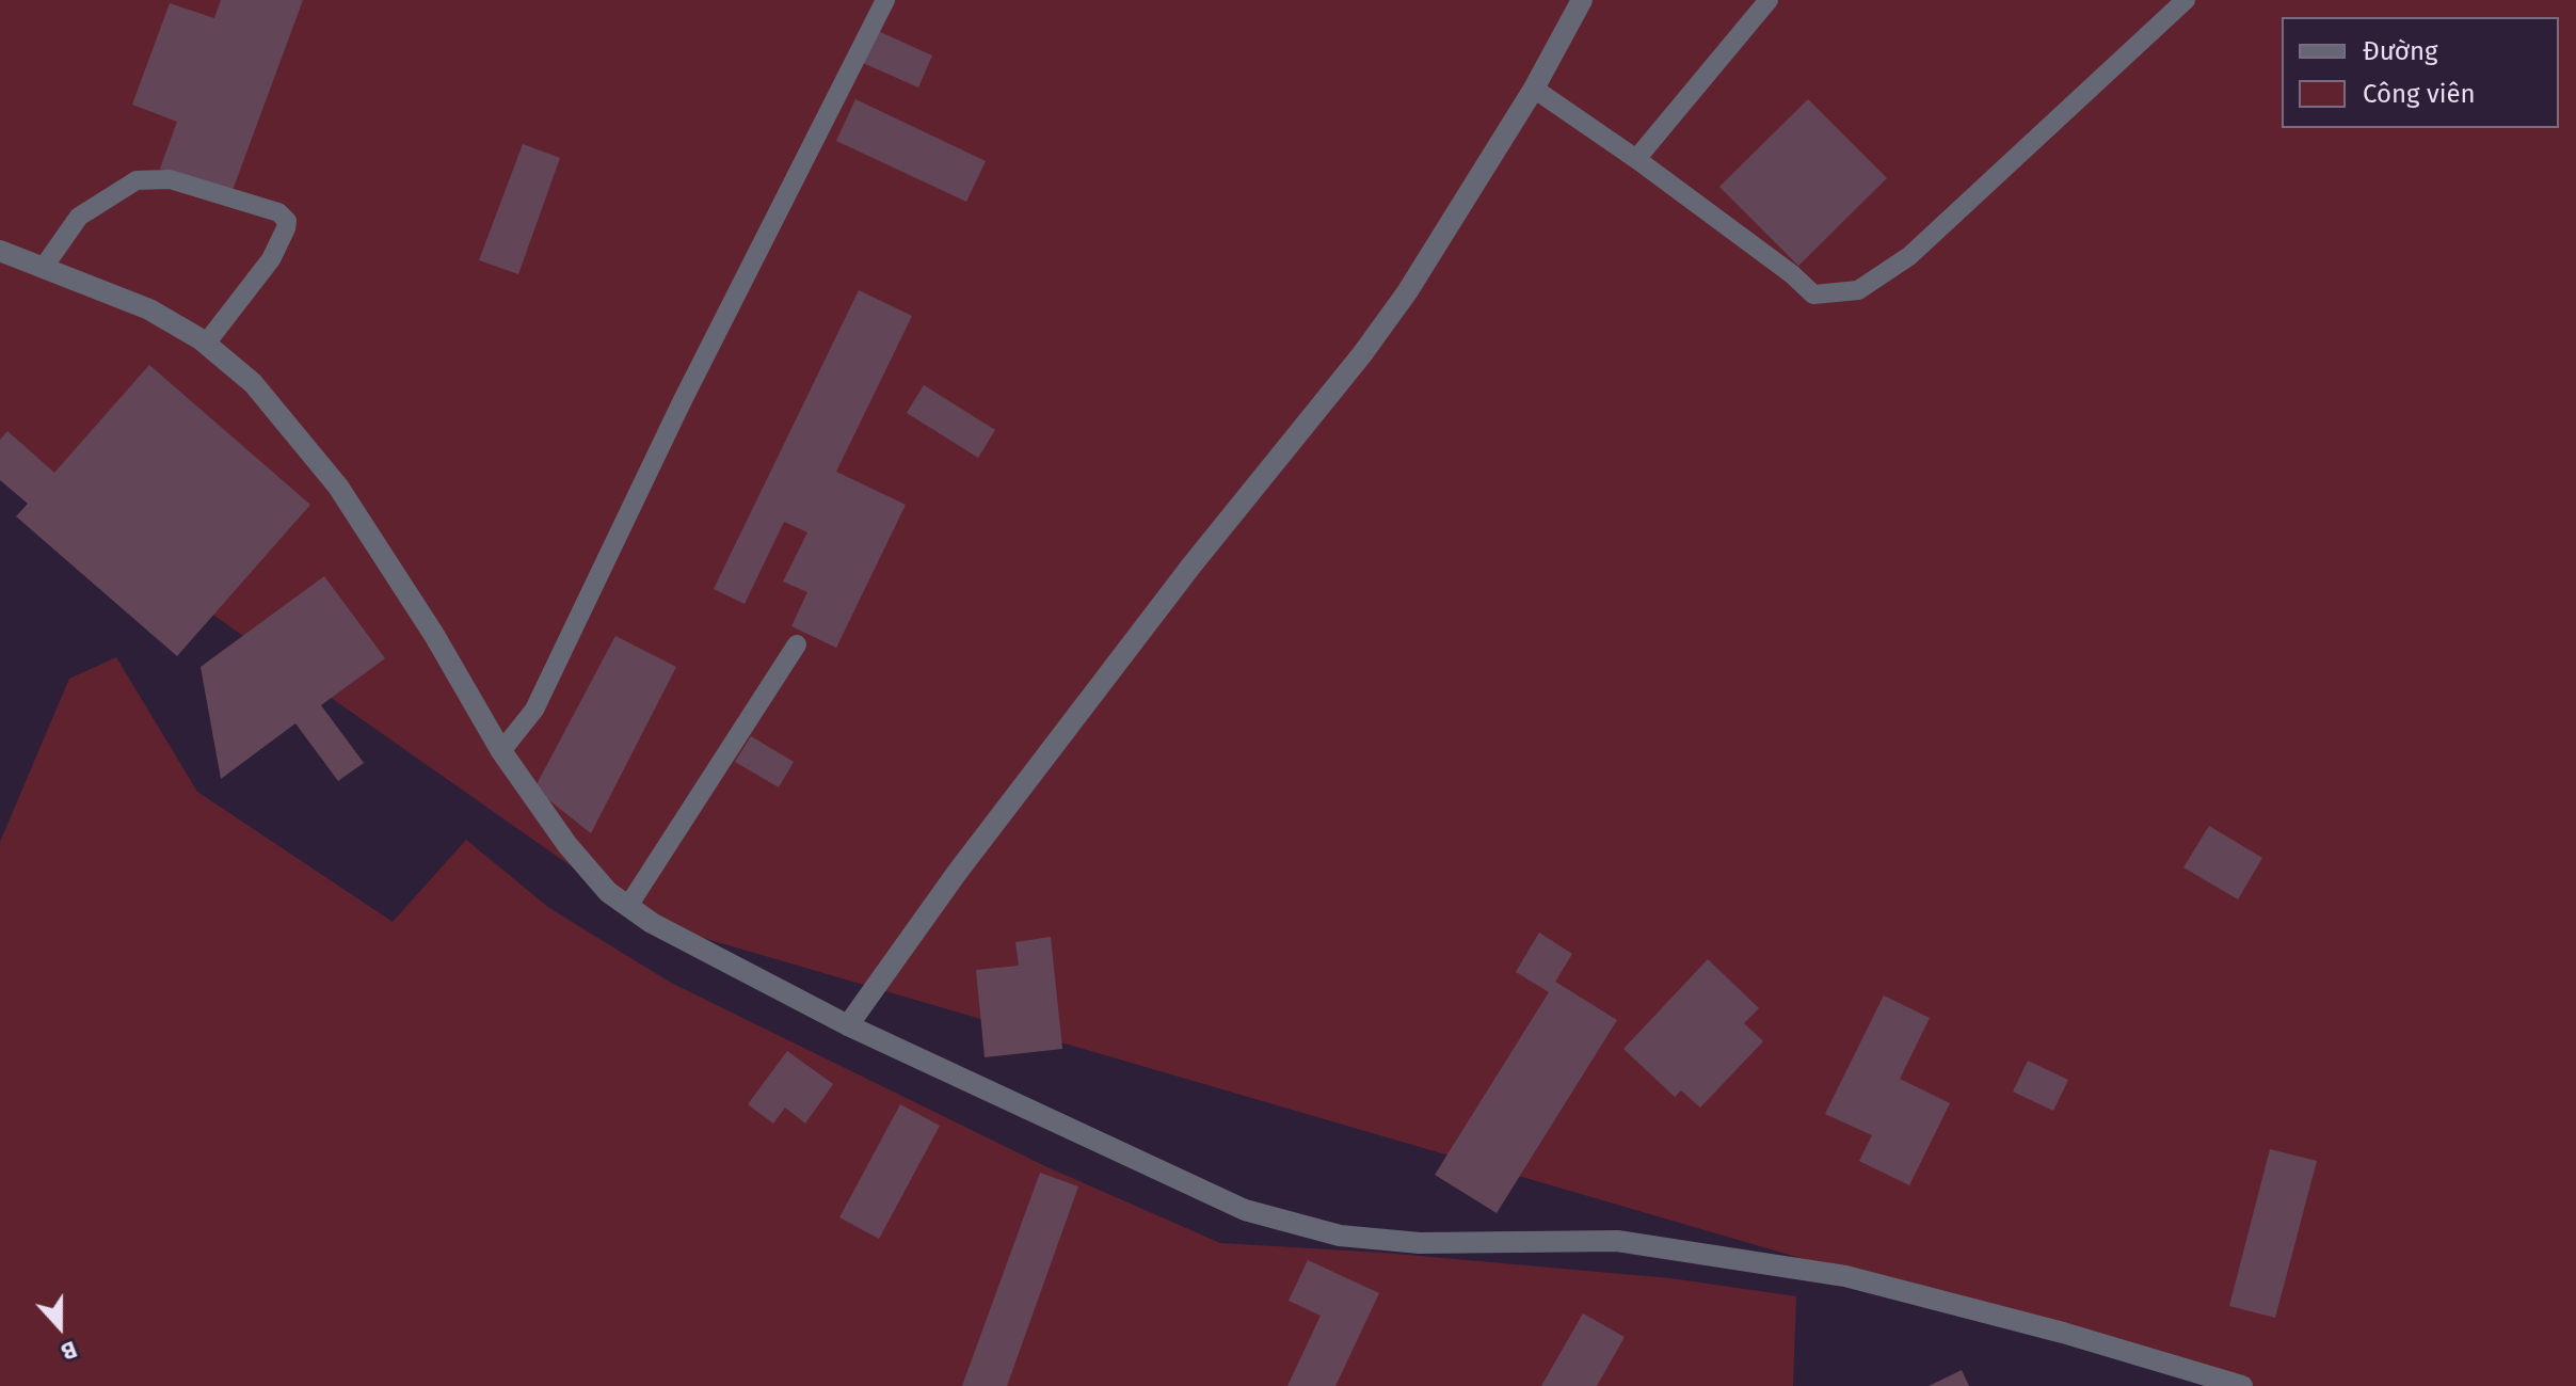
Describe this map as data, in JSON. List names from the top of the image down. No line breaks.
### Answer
{"legend":["Đường","Công viên"],"north":"bottom"}
